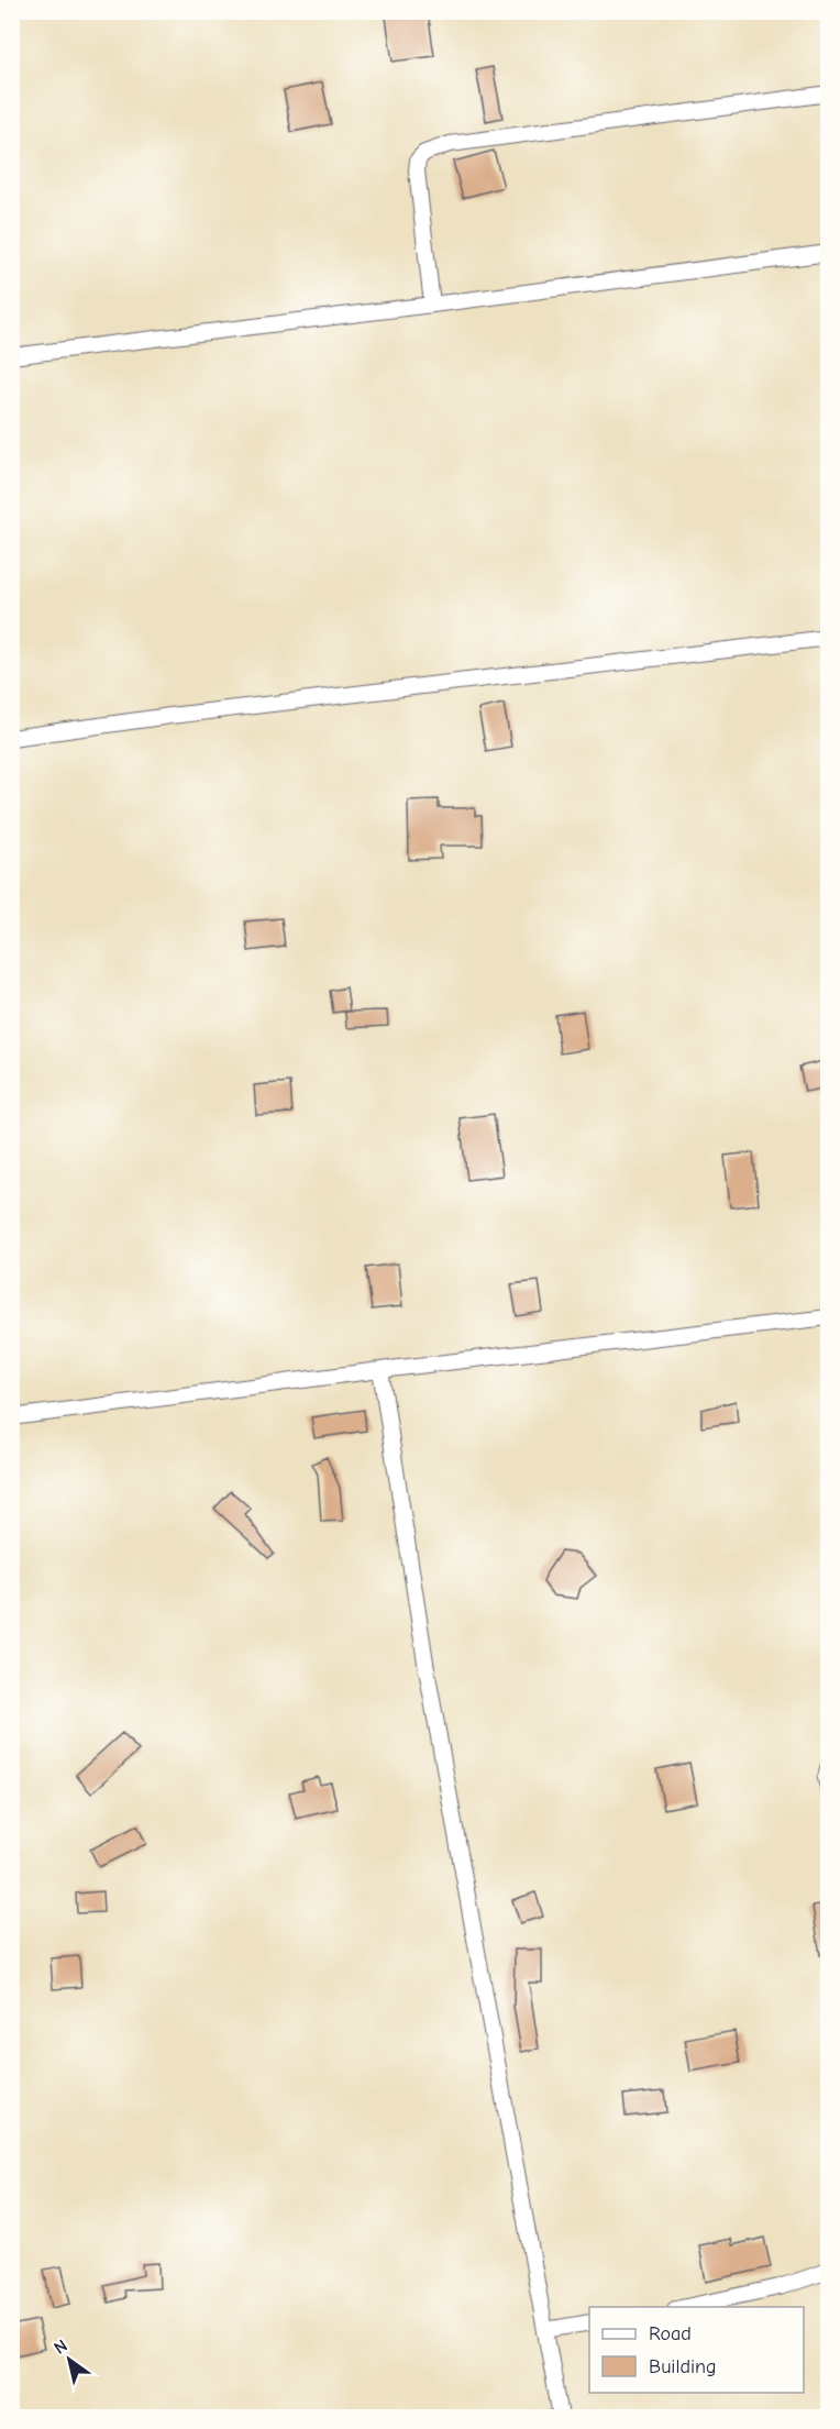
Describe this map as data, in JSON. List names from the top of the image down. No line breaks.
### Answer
{"legend":["Road","Building"],"north":"top left"}
